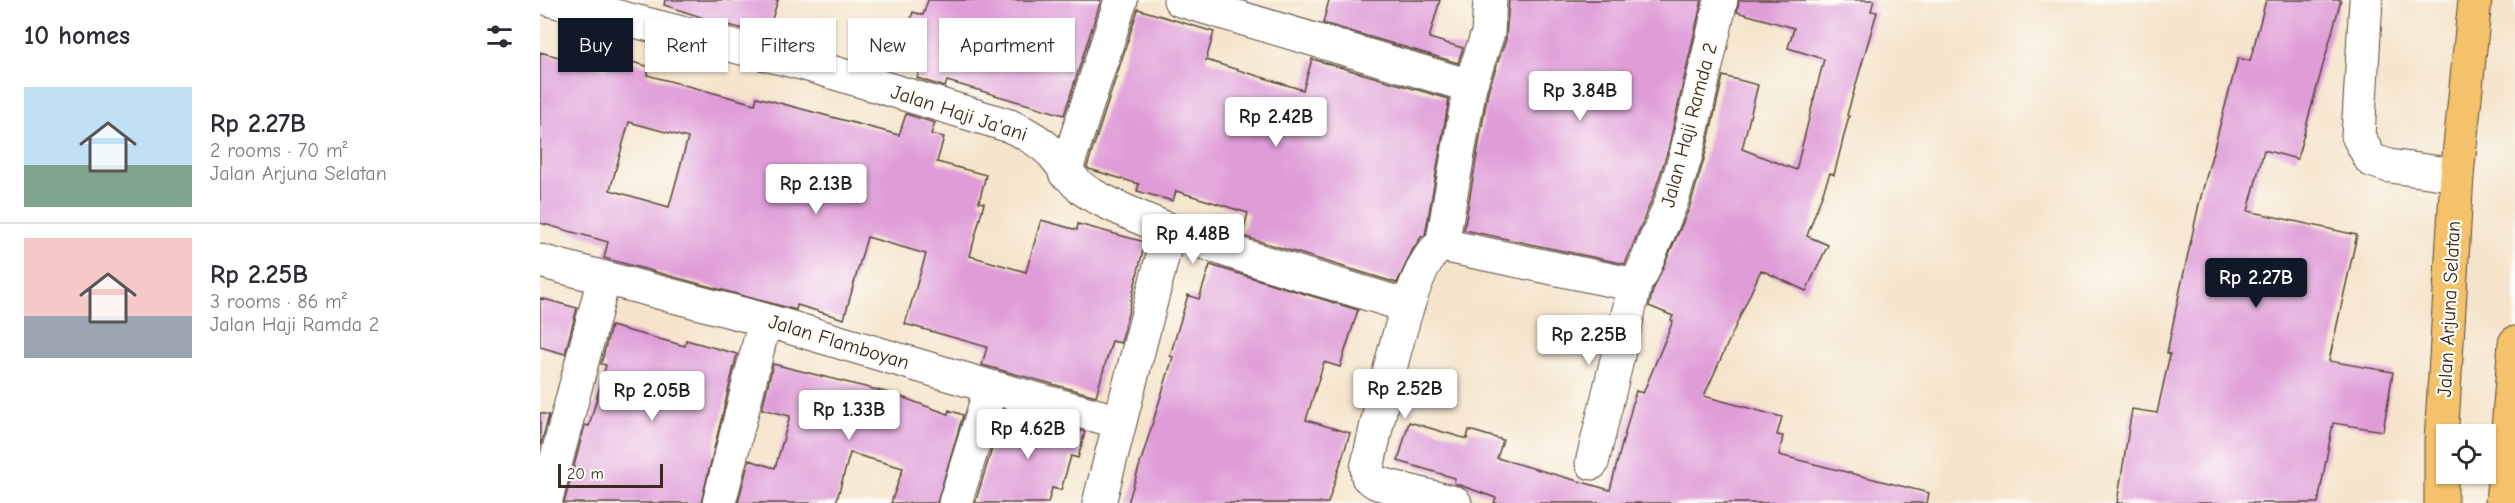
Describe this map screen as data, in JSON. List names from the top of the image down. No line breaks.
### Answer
{"streets":{"main road":["Jalan Arjuna Selatan"],"street":["Jalan Haji Ja'ani","Jalan Haji Ramda 2","Jalan Flamboyan"]},"scale_bar":"20 m","page":{"heading":"10 homes","chip":["Buy","Rent","Filters","New","Apartment"],"price":["Rp 3.84B","Rp 2.42B","Rp 2.13B","Rp 4.48B","Rp 2.27B","Rp 2.25B","Rp 2.52B","Rp 2.05B","Rp 1.33B","Rp 4.62B"],"list":[{"name":"Rp 2.27B","note":"2 rooms · 70 m² · Jalan Arjuna Selatan"},{"name":"Rp 2.25B","note":"3 rooms · 86 m² · Jalan Haji Ramda 2"}],"scale":"20 m"}}
